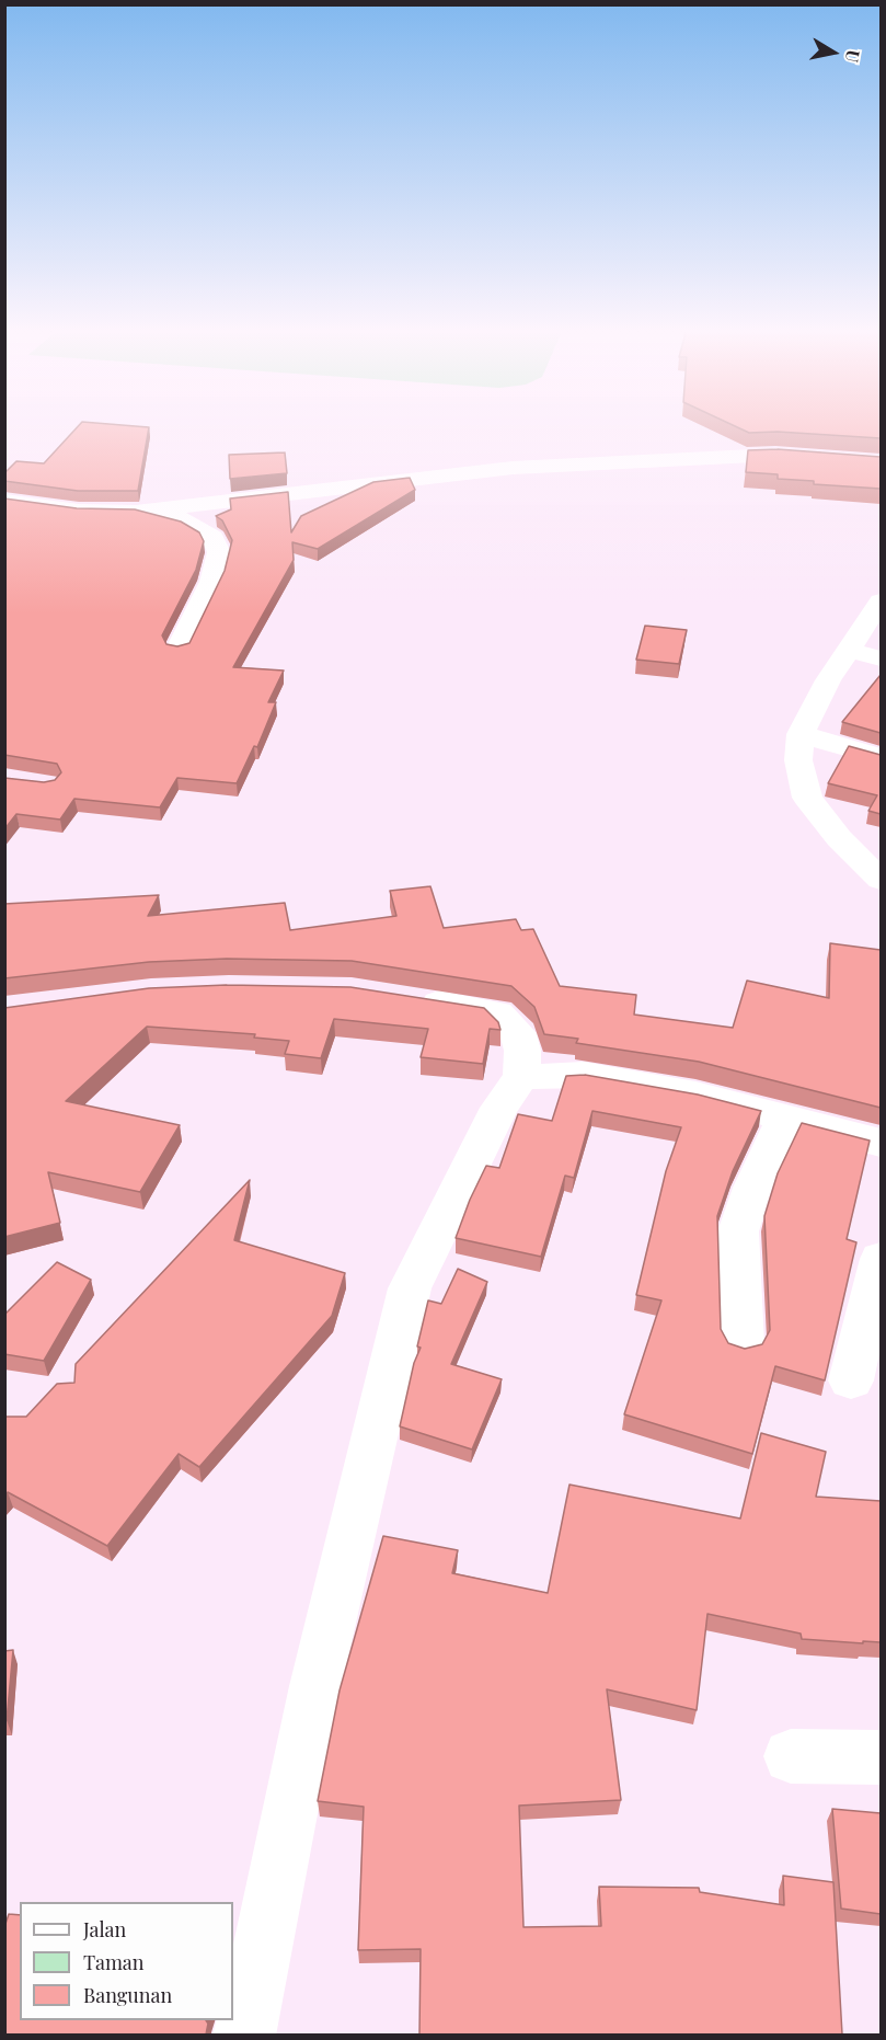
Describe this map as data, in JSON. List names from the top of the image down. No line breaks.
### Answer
{"legend":["Jalan","Taman","Bangunan"],"north":"right"}
